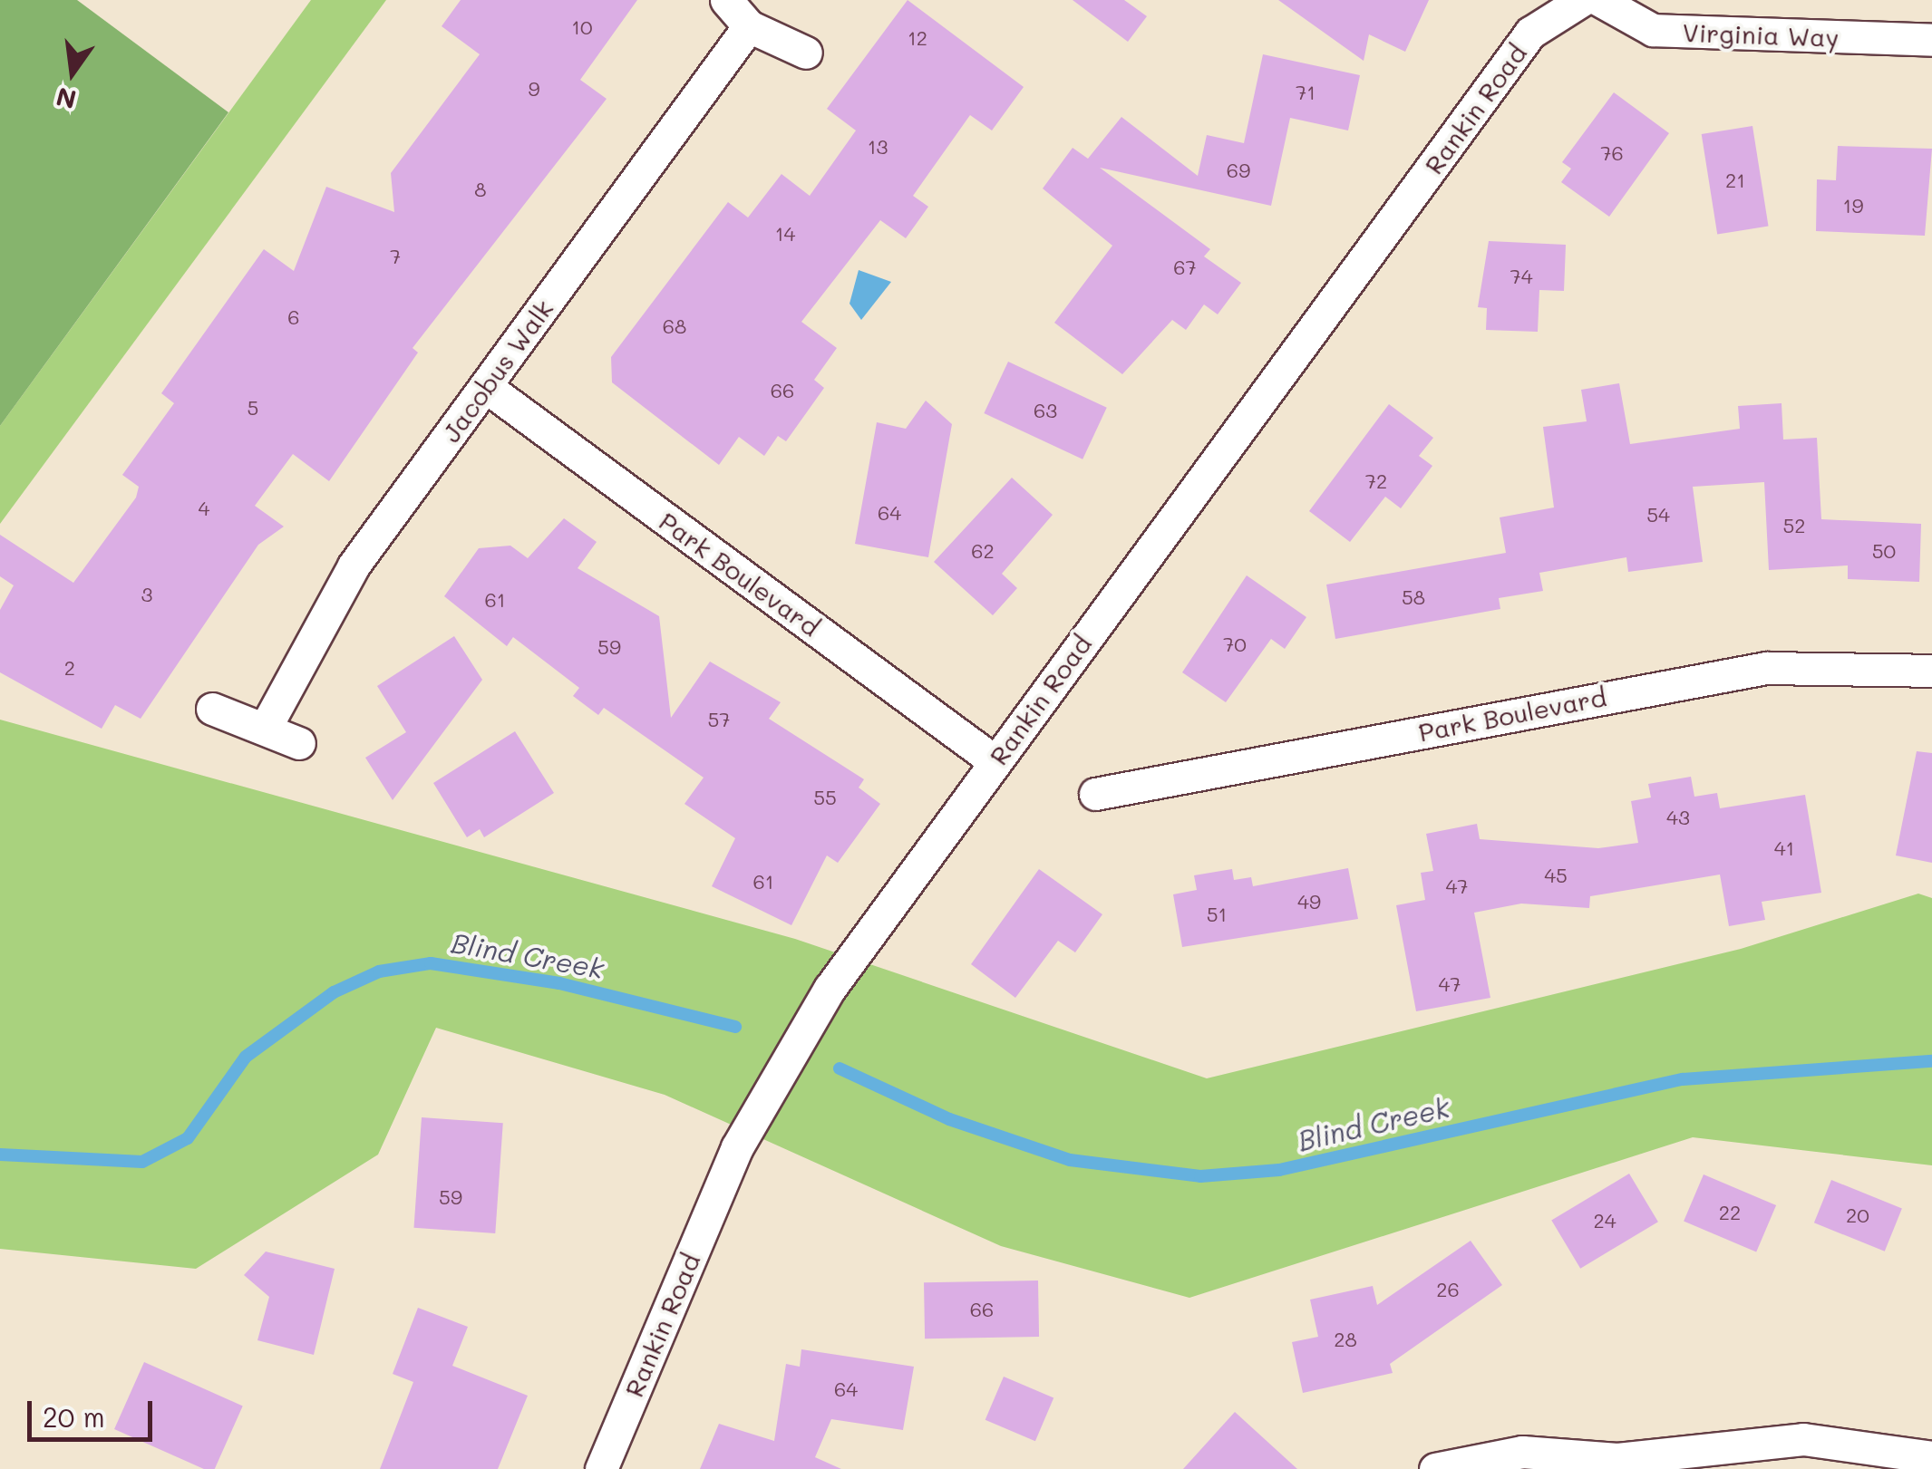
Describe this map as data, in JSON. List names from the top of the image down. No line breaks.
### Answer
{"streets":{"street":["Virginia Way","Rankin Road","Jacobus Walk","Park Boulevard"]},"crossings":[["Rankin Road","Park Boulevard"],["Jacobus Walk","Park Boulevard"]],"water":["Blind Creek"],"house_numbers":["10","12","9","71","13","76","69","21","8","19","14","7","67","74","6","68","66","5","63","72","4","64","54","52","62","50","3","58","61","70","59","2","57","55","43","41","45","61","47","49","51","47","59","22","20","24","26","66","28","64"],"scale_bar":"20 m","north":"bottom"}
